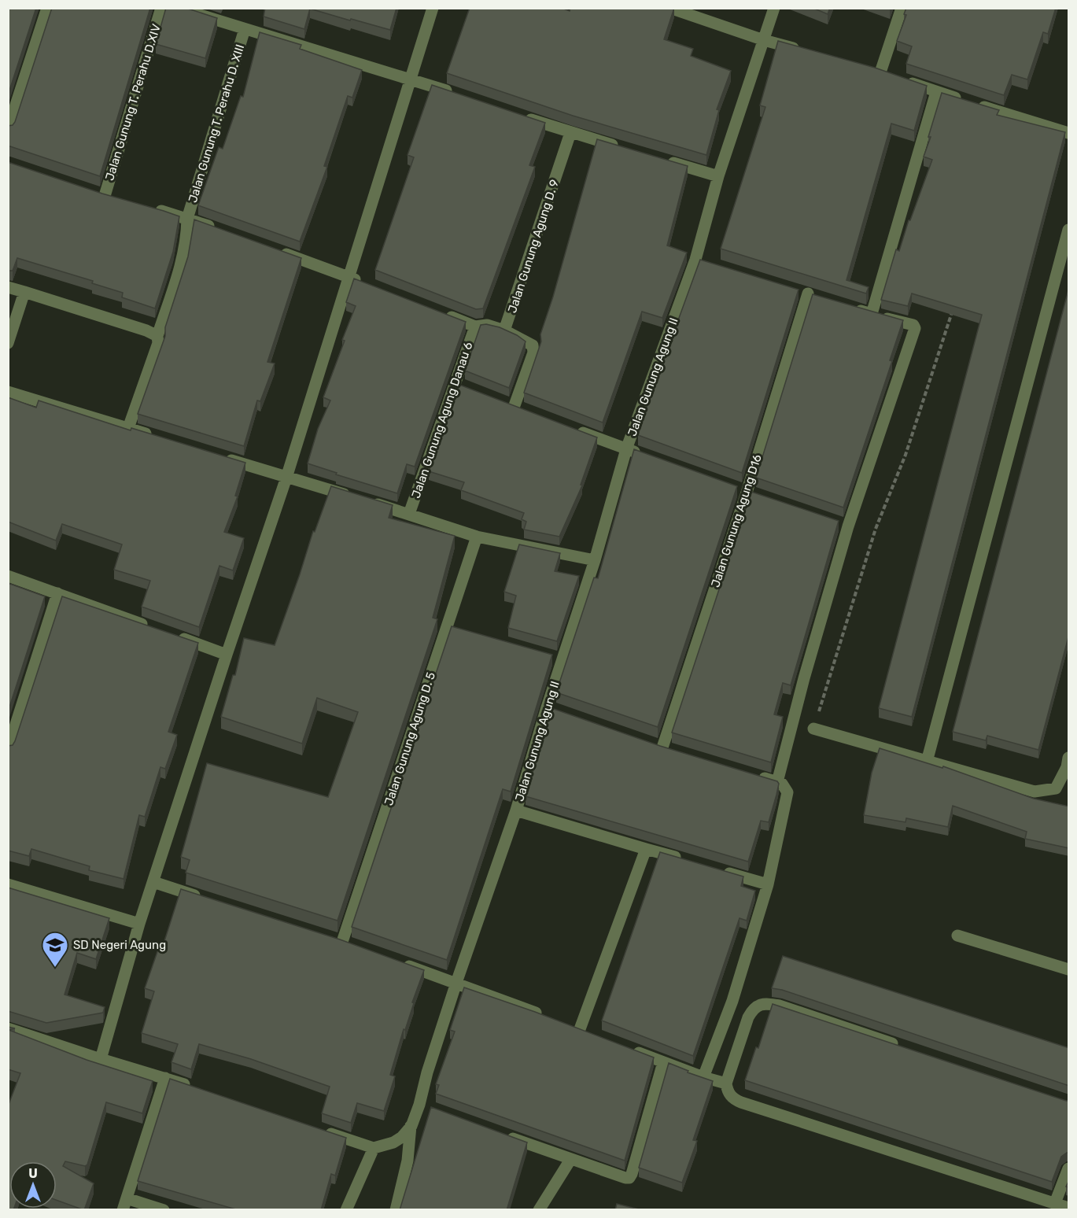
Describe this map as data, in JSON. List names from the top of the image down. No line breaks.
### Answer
{"streets":{"street":["Jalan Gunung T. Perahu D.XIV","Jalan Gunung T. Perahu D. XIII","Jalan Gunung Agung D. 9","Jalan Gunung Agung II","Jalan Gunung Agung Danau 6","Jalan Gunung Agung D16","Jalan Gunung Agung D. 5"]},"places":{"school or university":["SD Negeri Agung"]},"north":"top"}
